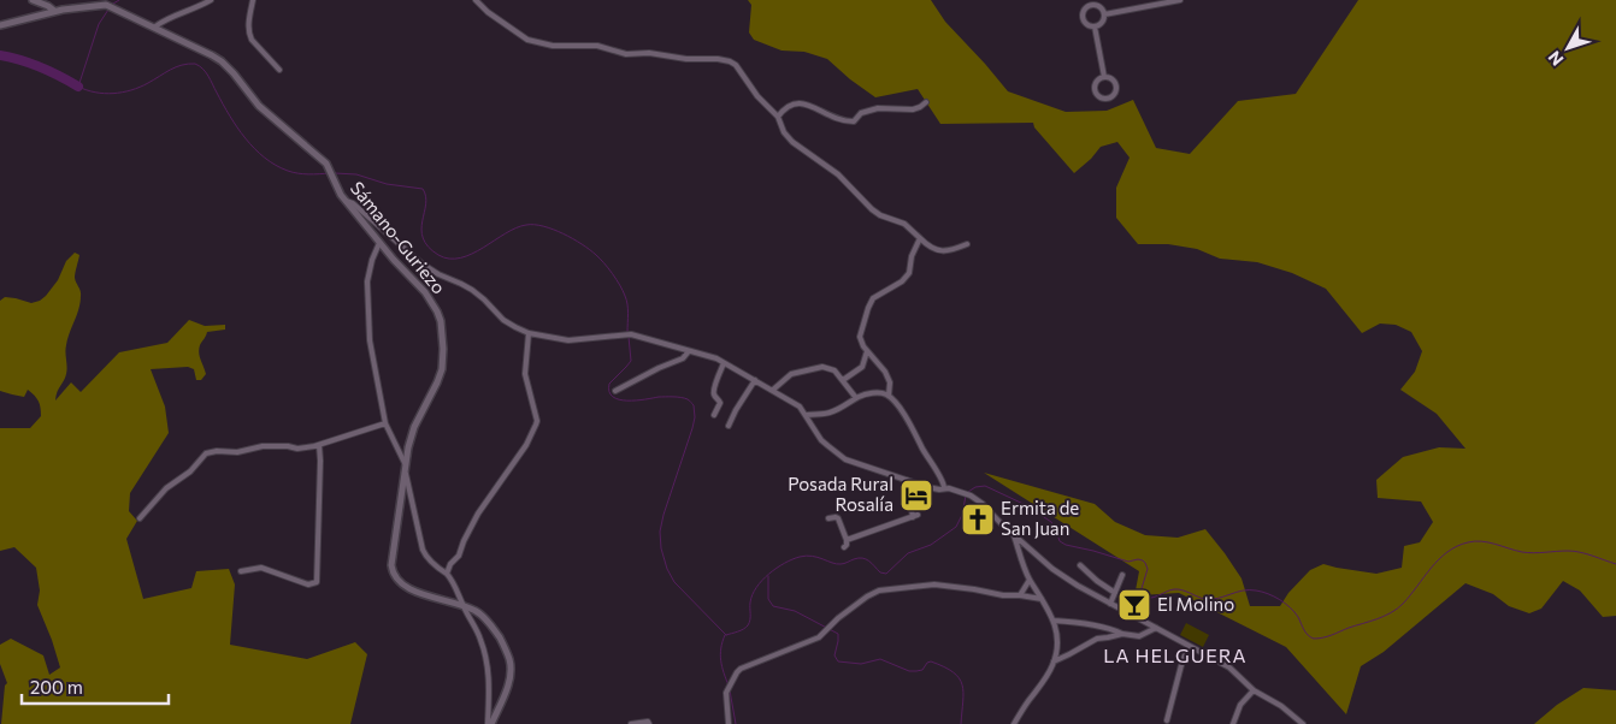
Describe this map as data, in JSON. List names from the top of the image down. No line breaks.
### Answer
{"streets":{"street":["Sámano-Guriezo"]},"districts":["LA HELGUERA"],"places":{"hotel":["Posada Rural Rosalía"],"church":["Ermita de San Juan"],"bar":["El Molino"]},"scale_bar":"200 m","north":"bottom left"}
